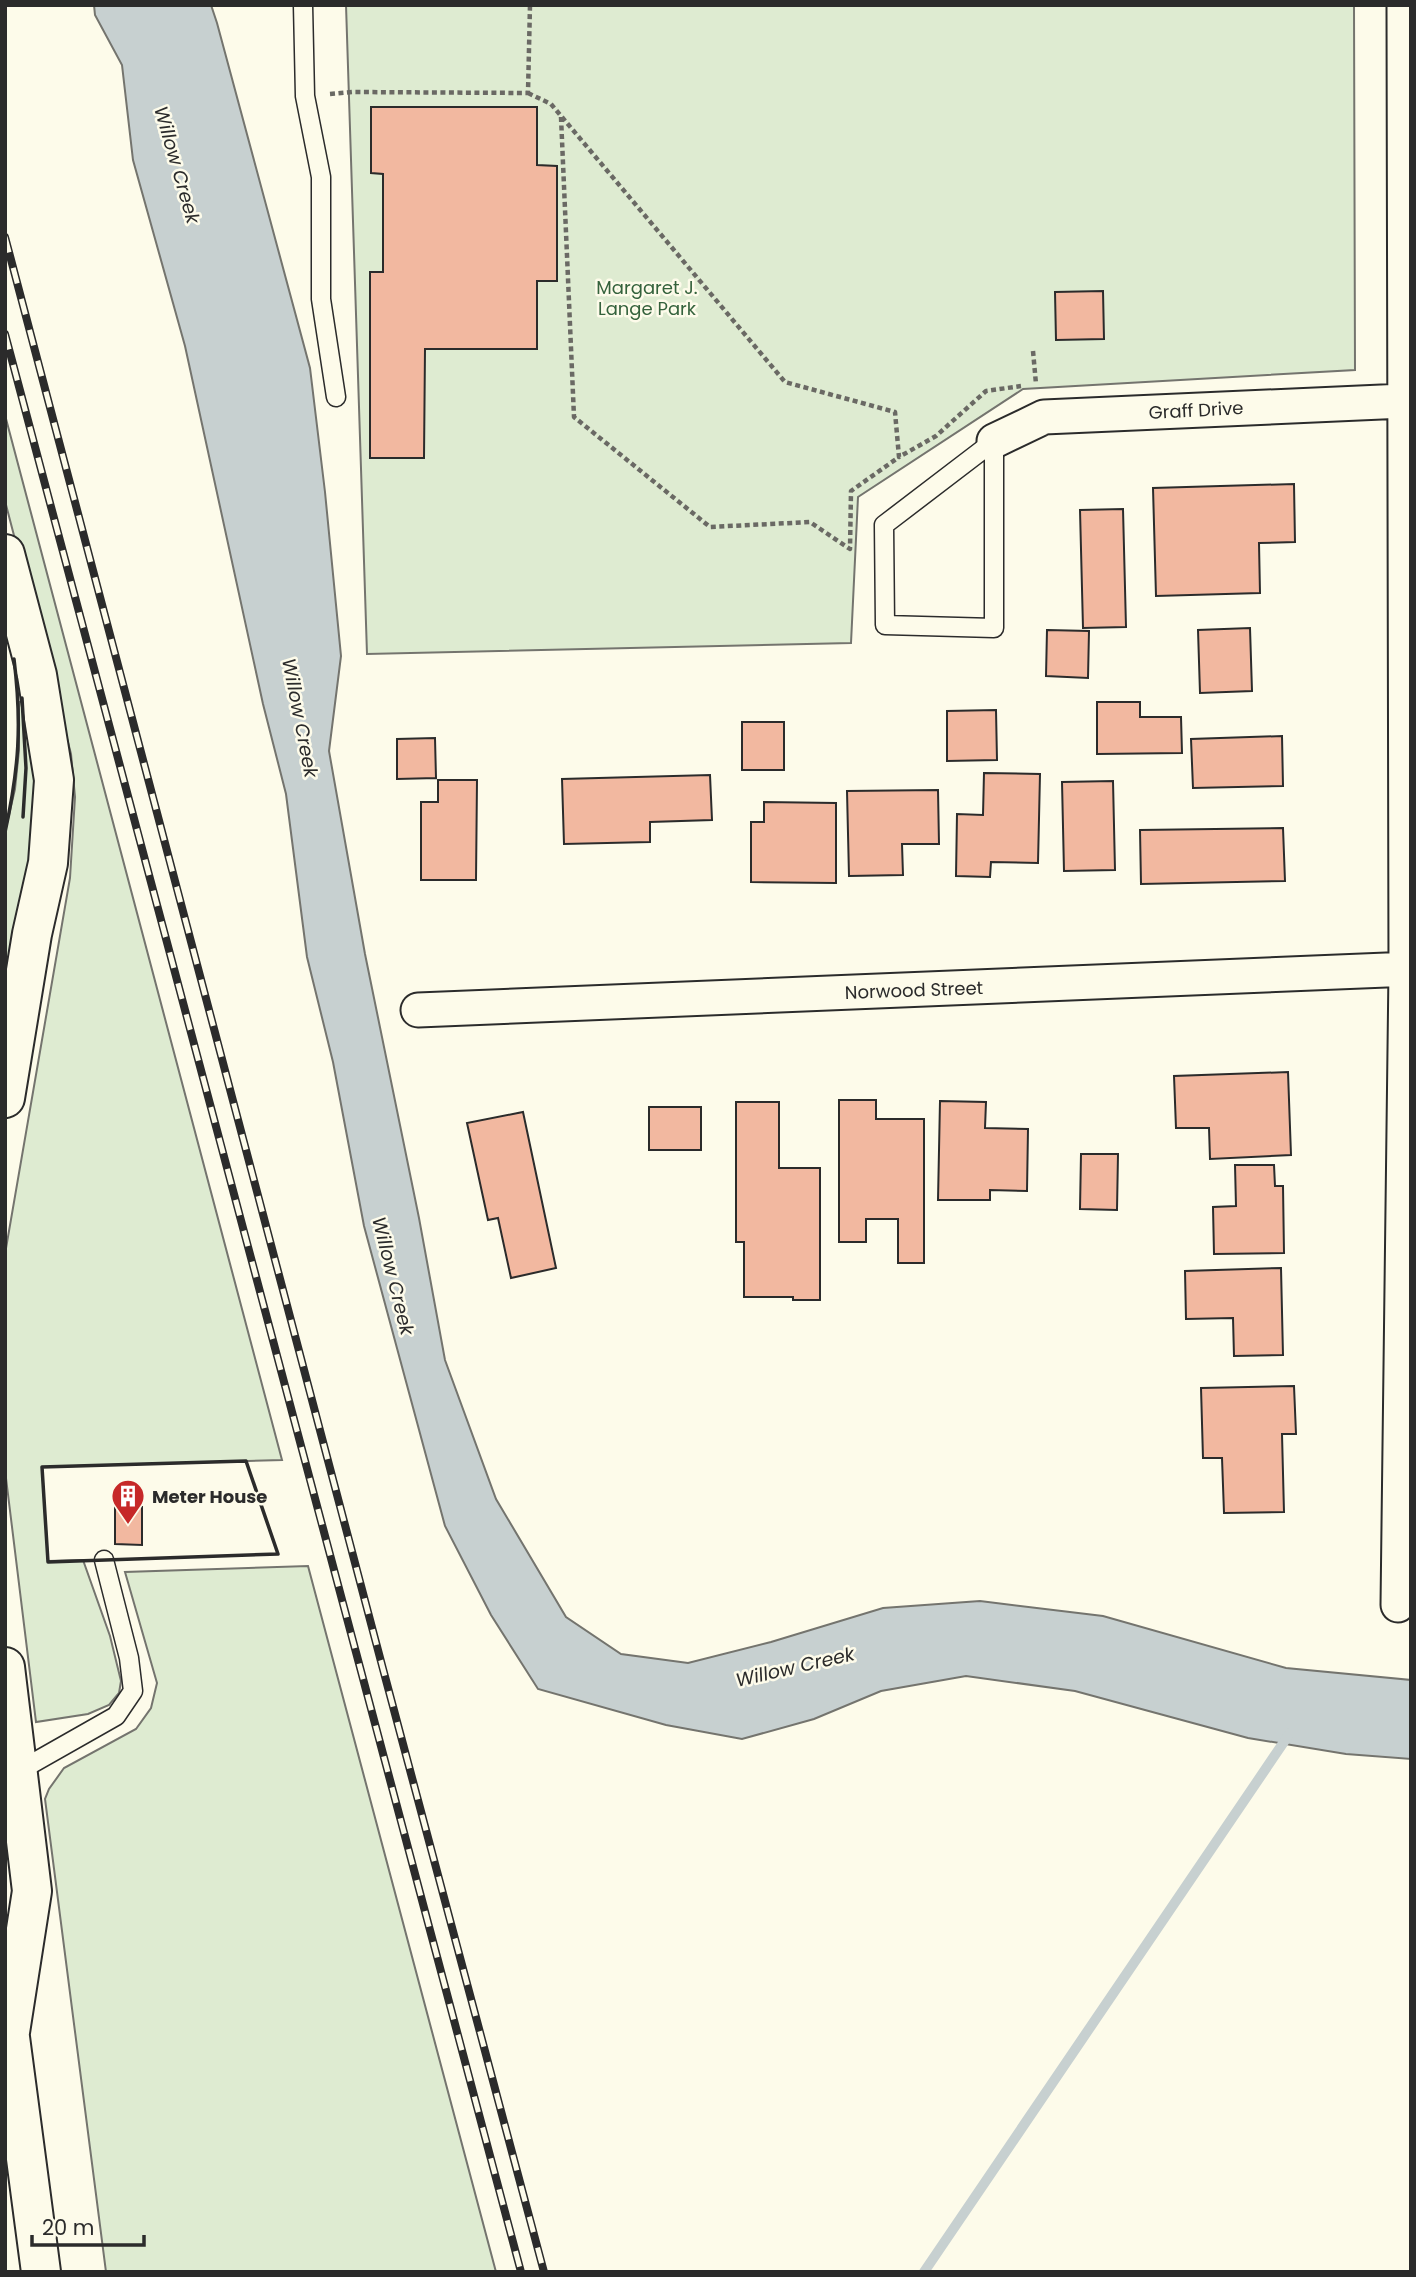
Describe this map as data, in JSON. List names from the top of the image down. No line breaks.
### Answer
{"streets":{"street":["Graff Drive","Norwood Street"]},"water":["Willow Creek"],"parks":["Margaret J. Lange Park"],"places":{"building":["Meter House"]},"scale_bar":"20 m"}
